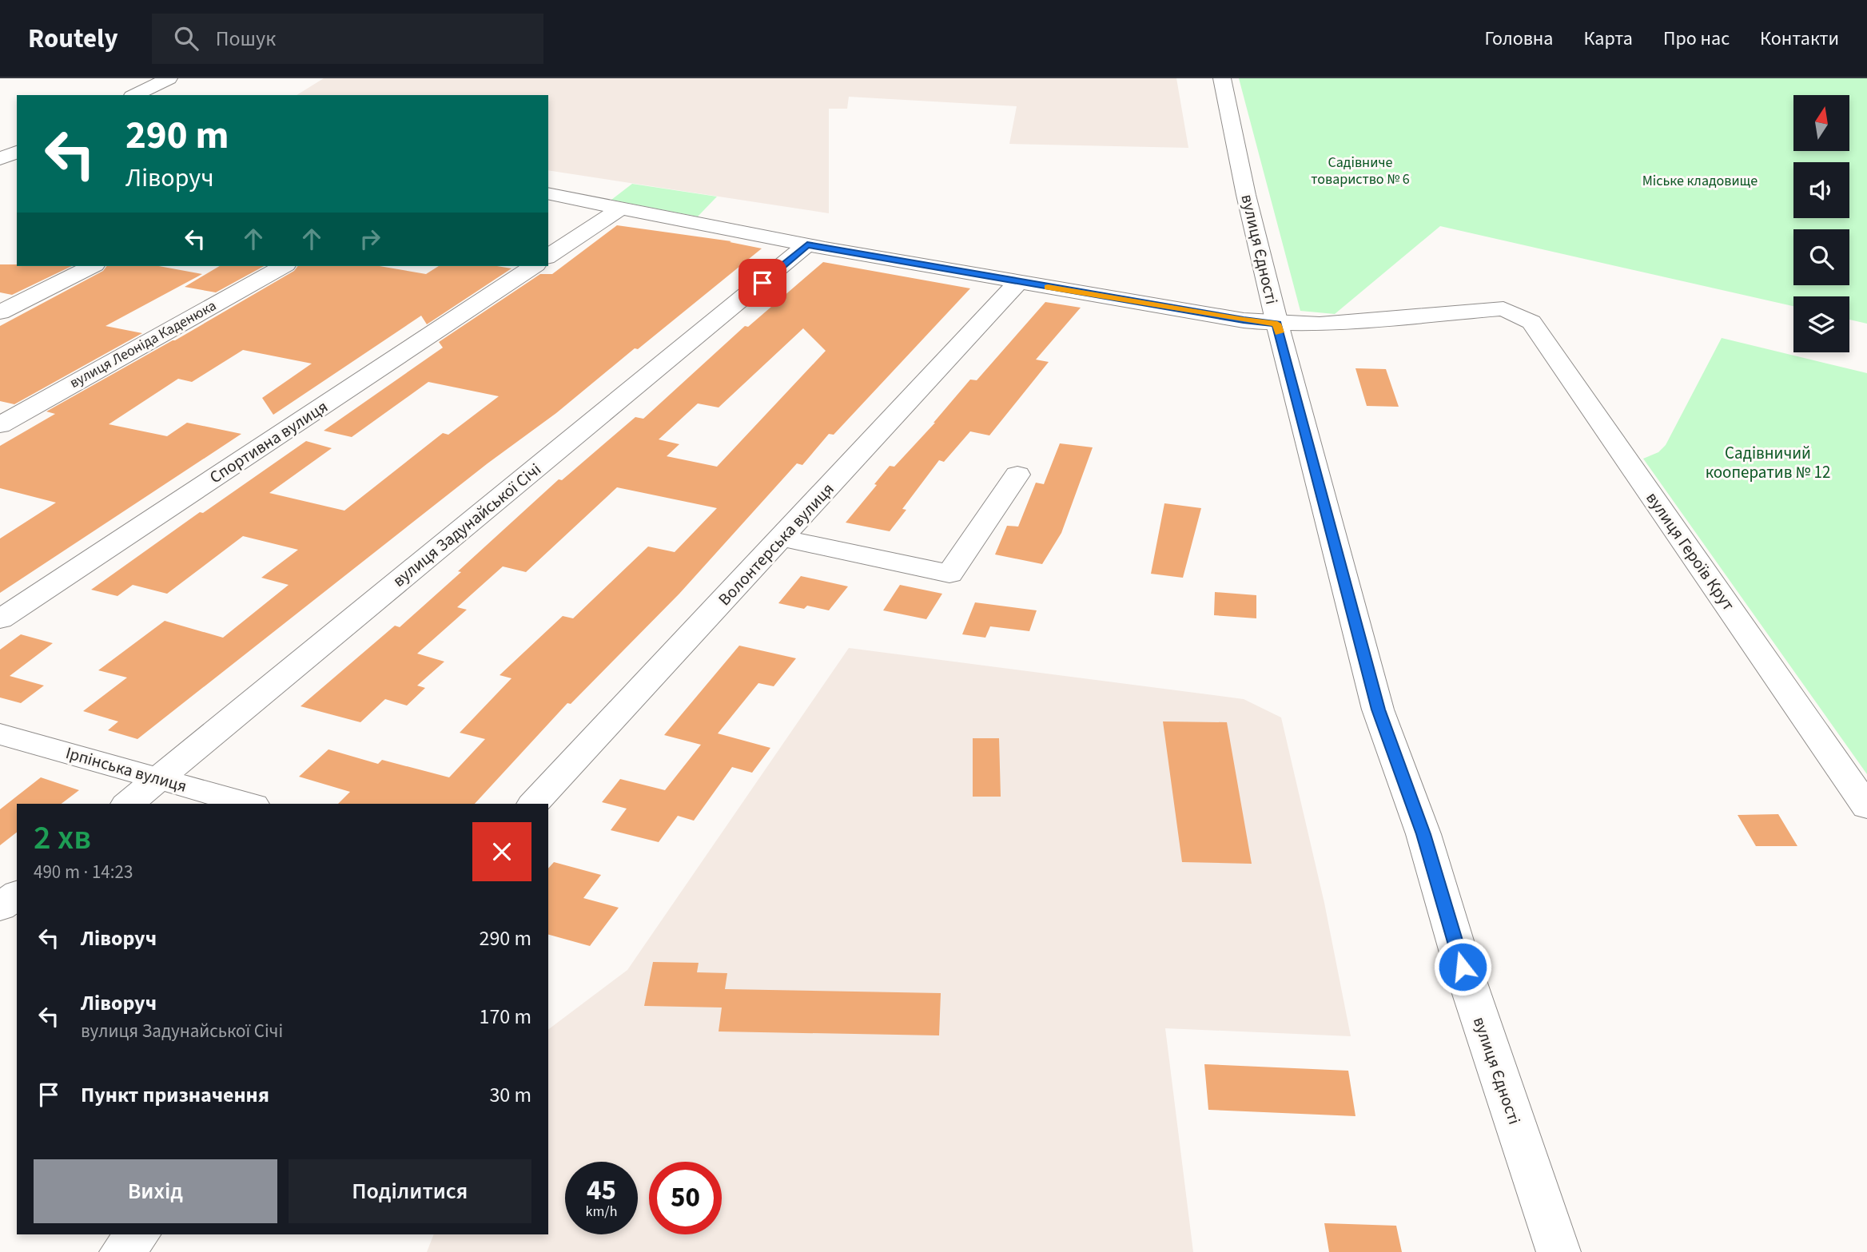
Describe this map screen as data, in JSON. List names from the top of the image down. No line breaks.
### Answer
{"streets":{"street":["вулиця Єдності","вулиця Леоніда Каденюка","Спортивна вулиця","вулиця Задунайської Січі","Волонтерська вулиця","вулиця Героїв Крут","Ірпінська вулиця"]},"crossings":[["вулиця Єдності","вулиця Героїв Крут"],["вулиця Задунайської Січі","Ірпінська вулиця"]],"parks":["Садівниче товариство № 6","Міське кладовище","Садівничий кооператив № 12"],"north":"top","page":{"header":"Routely","search":"Пошук","nav":["Головна","Карта","Про нас","Контакти"],"turn":["290 m","Ліворуч"],"heading":["2 хв","490 m · 14:23"],"list":[{"name":"Ліворуч","value":"290 m"},{"name":"Ліворуч","note":"вулиця Задунайської Січі","value":"170 m"},{"name":"Пункт призначення","value":"30 m"}],"buttons":["Вихід","Поділитися"],"speed":"45 km/h","limit":"50"}}
